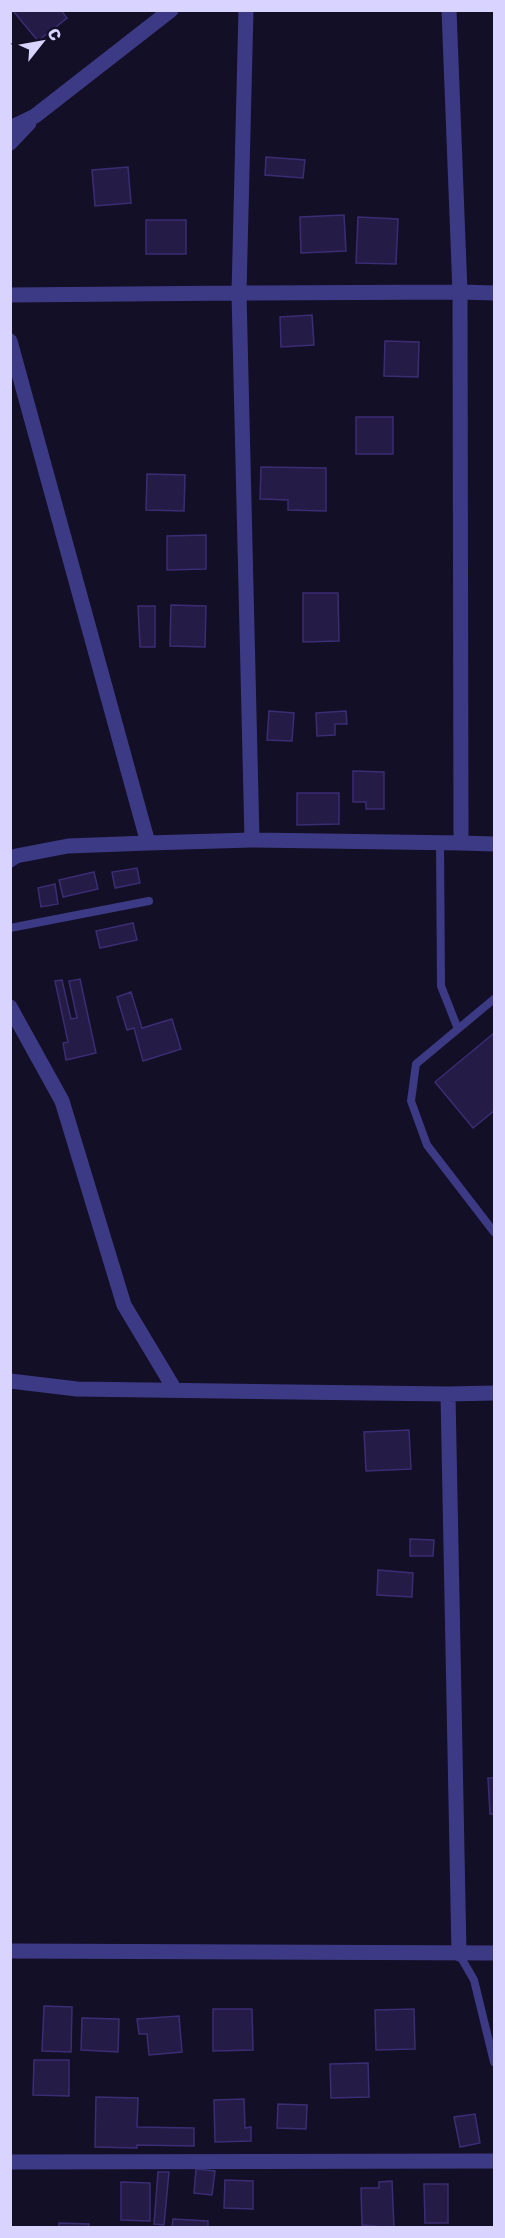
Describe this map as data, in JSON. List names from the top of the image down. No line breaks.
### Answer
{"north":"top right"}
